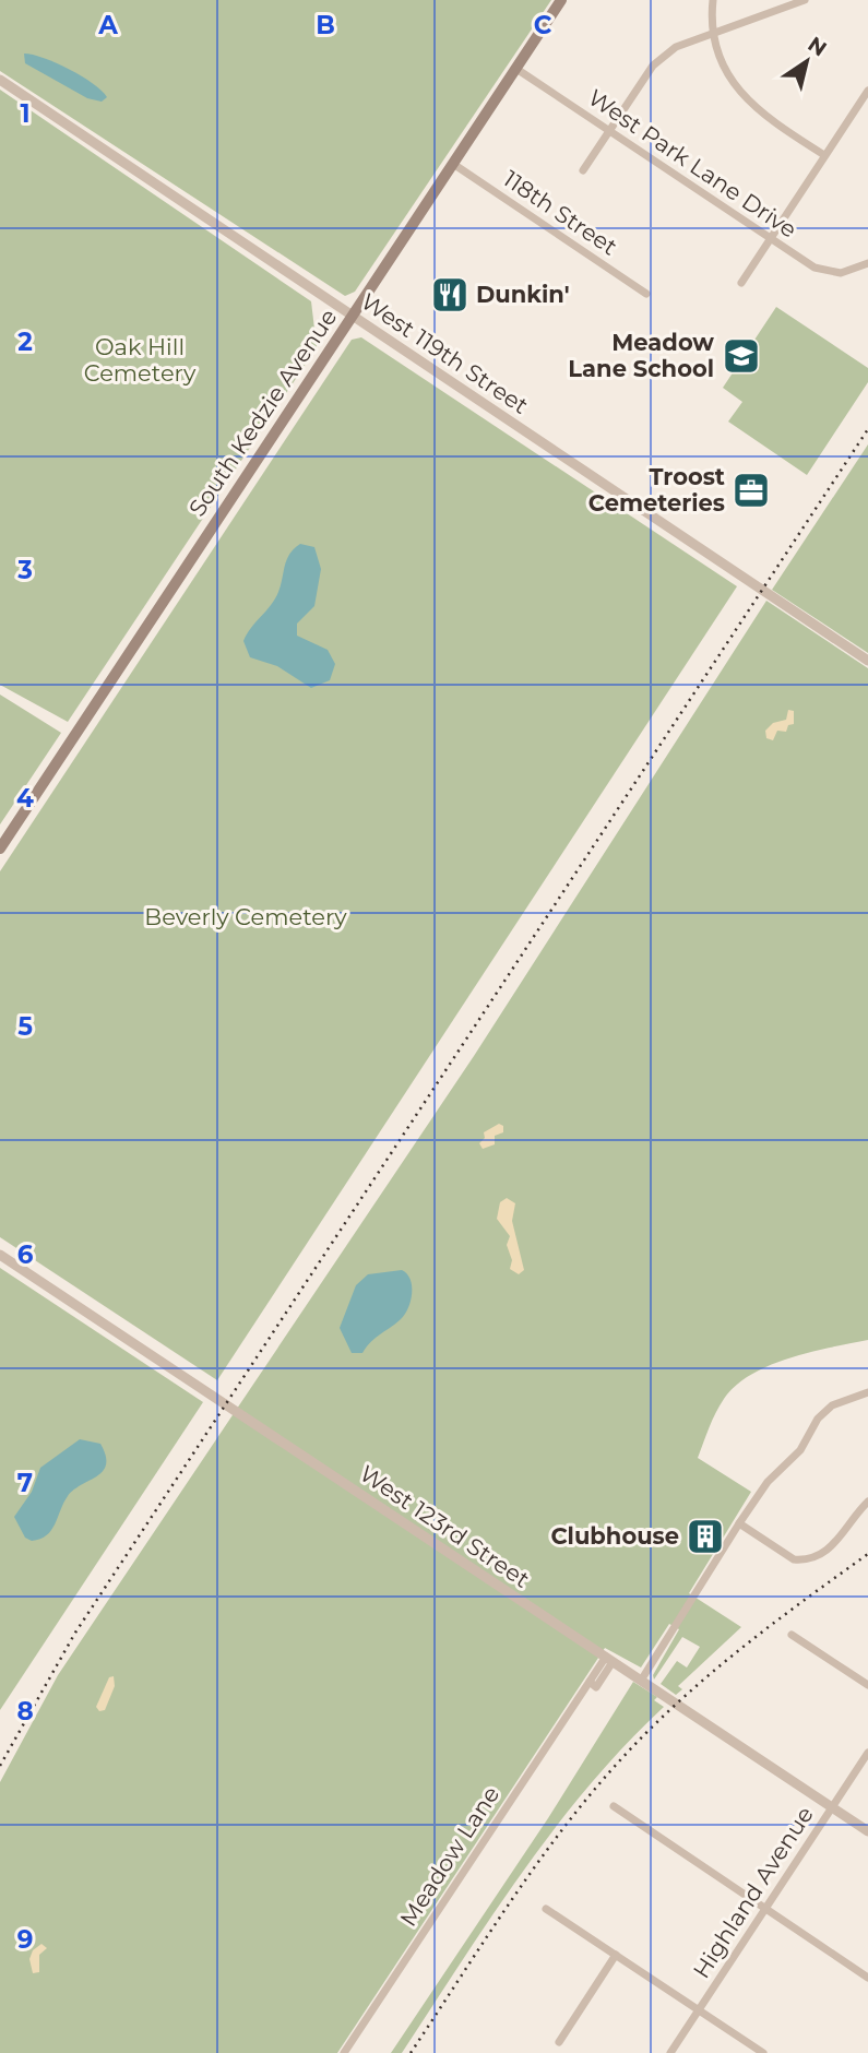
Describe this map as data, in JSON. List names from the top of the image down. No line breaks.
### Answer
{"streets":{"main road":["South Kedzie Avenue"],"street":["West Park Lane Drive","118th Street","West 119th Street","West 123rd Street","Meadow Lane","Highland Avenue"]},"crossings":[["West Park Lane Drive","South Kedzie Avenue"],["118th Street","South Kedzie Avenue"],["West 119th Street","South Kedzie Avenue"],["West 123rd Street","Meadow Lane"],["West 123rd Street","Highland Avenue"]],"parks":["Oak Hill Cemetery","Beverly Cemetery"],"places":{"restaurant":["Dunkin'"],"school or university":["Meadow Lane School"],"office":["Troost Cemeteries"],"building":["Clubhouse"]},"north":"top right","grid":{"columns":["A","B","C"],"rows":["1","2","3","4","5","6","7","8","9"]}}
